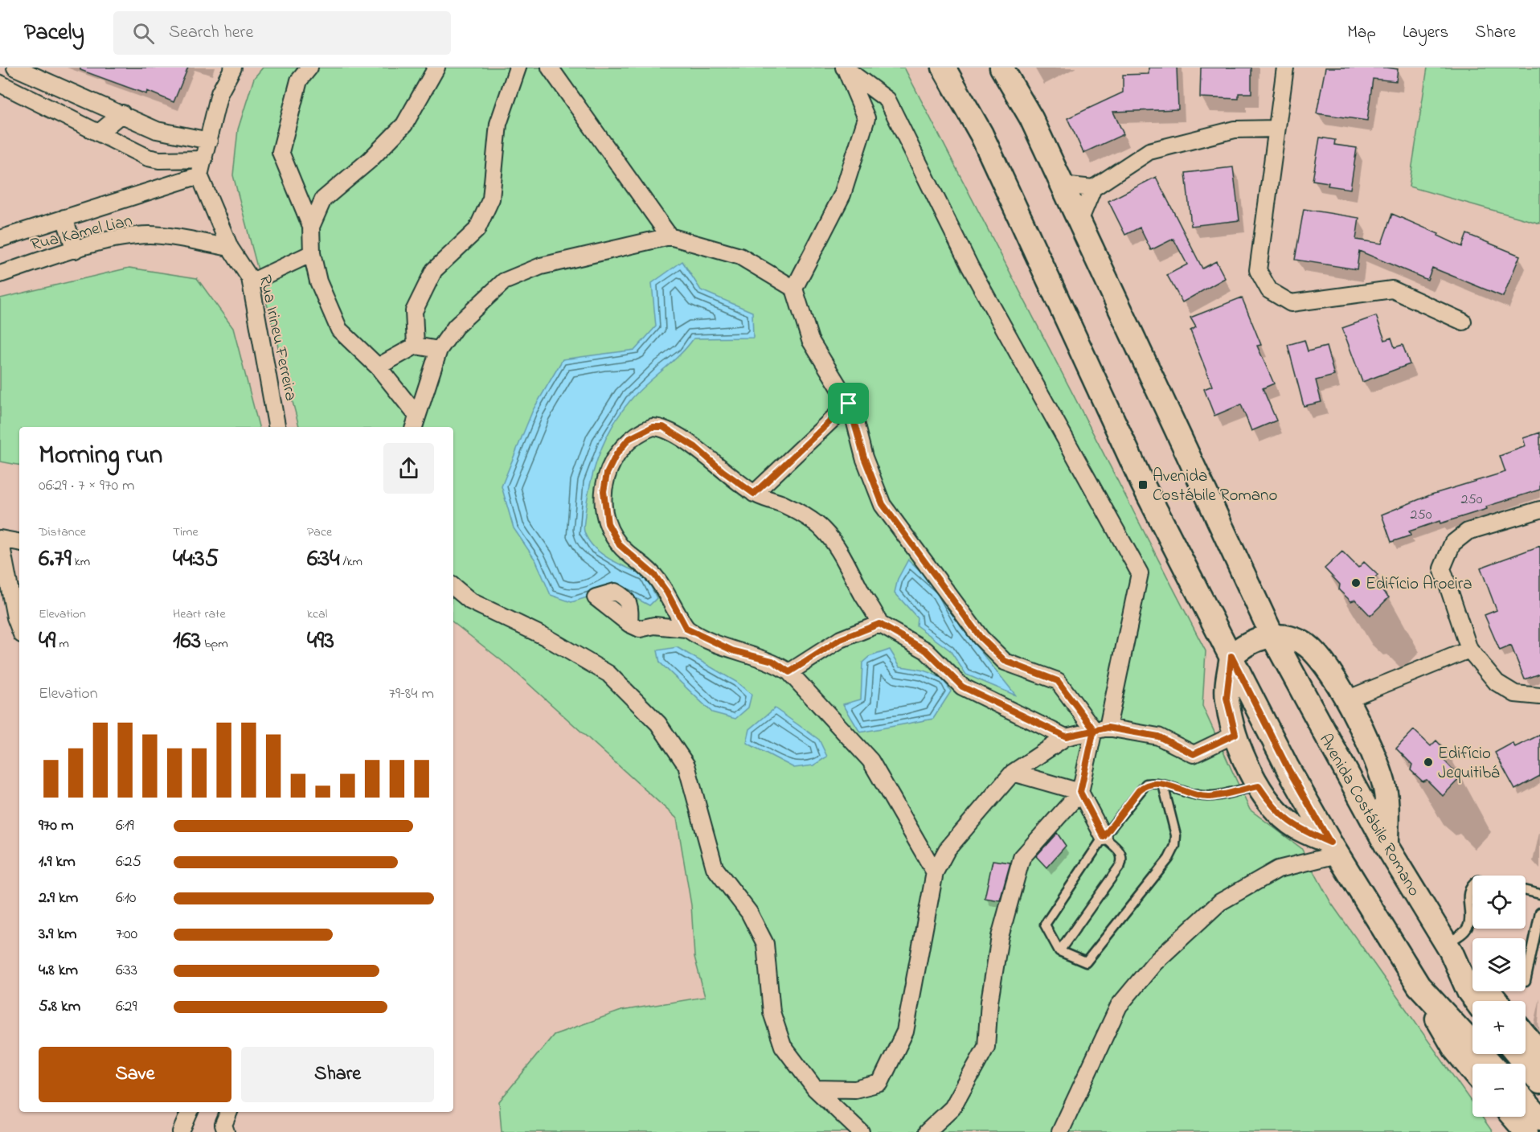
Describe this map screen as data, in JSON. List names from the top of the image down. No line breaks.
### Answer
{"streets":{"main road":["Avenida Costábile Romano"],"street":["Rua Kamel Lian","Rua Irineu Ferreira"]},"crossings":[["Rua Kamel Lian","Rua Irineu Ferreira"]],"places":{"transit":["Avenida Costábile Romano"],"other":["Edifício Aroeira","Edifício Jequitibá"]},"house_numbers":["250","250"],"page":{"header":"Pacely","search":"Search here","nav":["Map","Layers","Share"],"heading":["Morning run","06:29 · 7 × 970 m"],"stats":[["Distance","6.79 km"],["Time","44:35"],["Pace","6:34 /km"],["Elevation","49 m"],["Heart rate","163 bpm"],["kcal","493"]],"chart":["Elevation","79–84 m"],"list":[{"name":"970 m","note":"6:19"},{"name":"1.9 km","note":"6:25"},{"name":"2.9 km","note":"6:10"},{"name":"3.9 km","note":"7:00"},{"name":"4.8 km","note":"6:33"},{"name":"5.8 km","note":"6:29"}],"map_buttons":["+","−"],"buttons":["Save","Share"]}}
